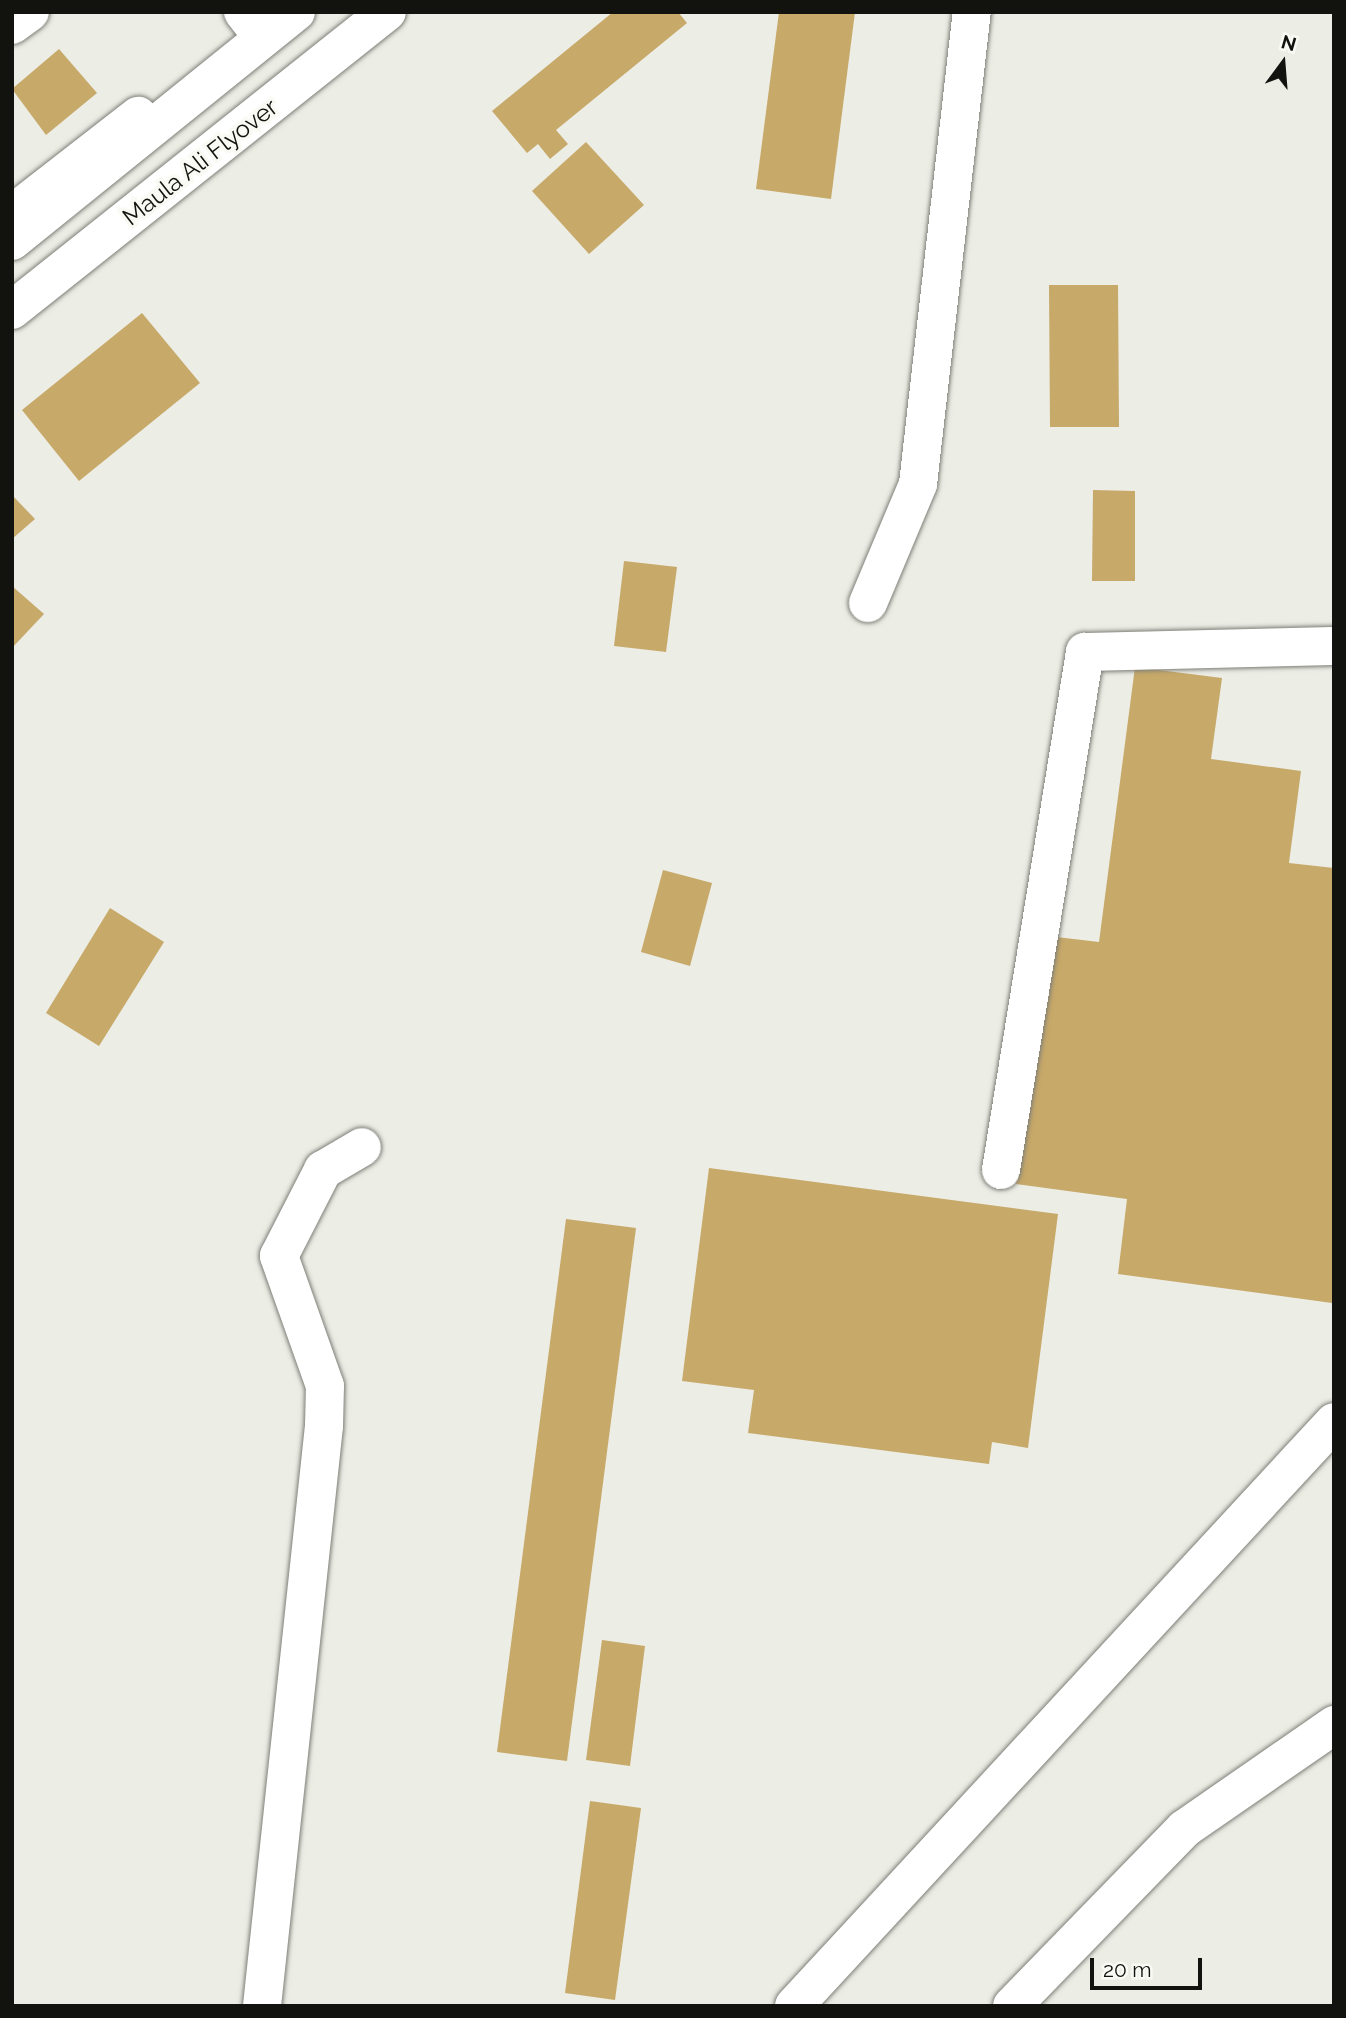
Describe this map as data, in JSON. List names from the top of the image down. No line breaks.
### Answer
{"streets":{"main road":["Maula Ali Flyover"]},"scale_bar":"20 m","north":"top"}
